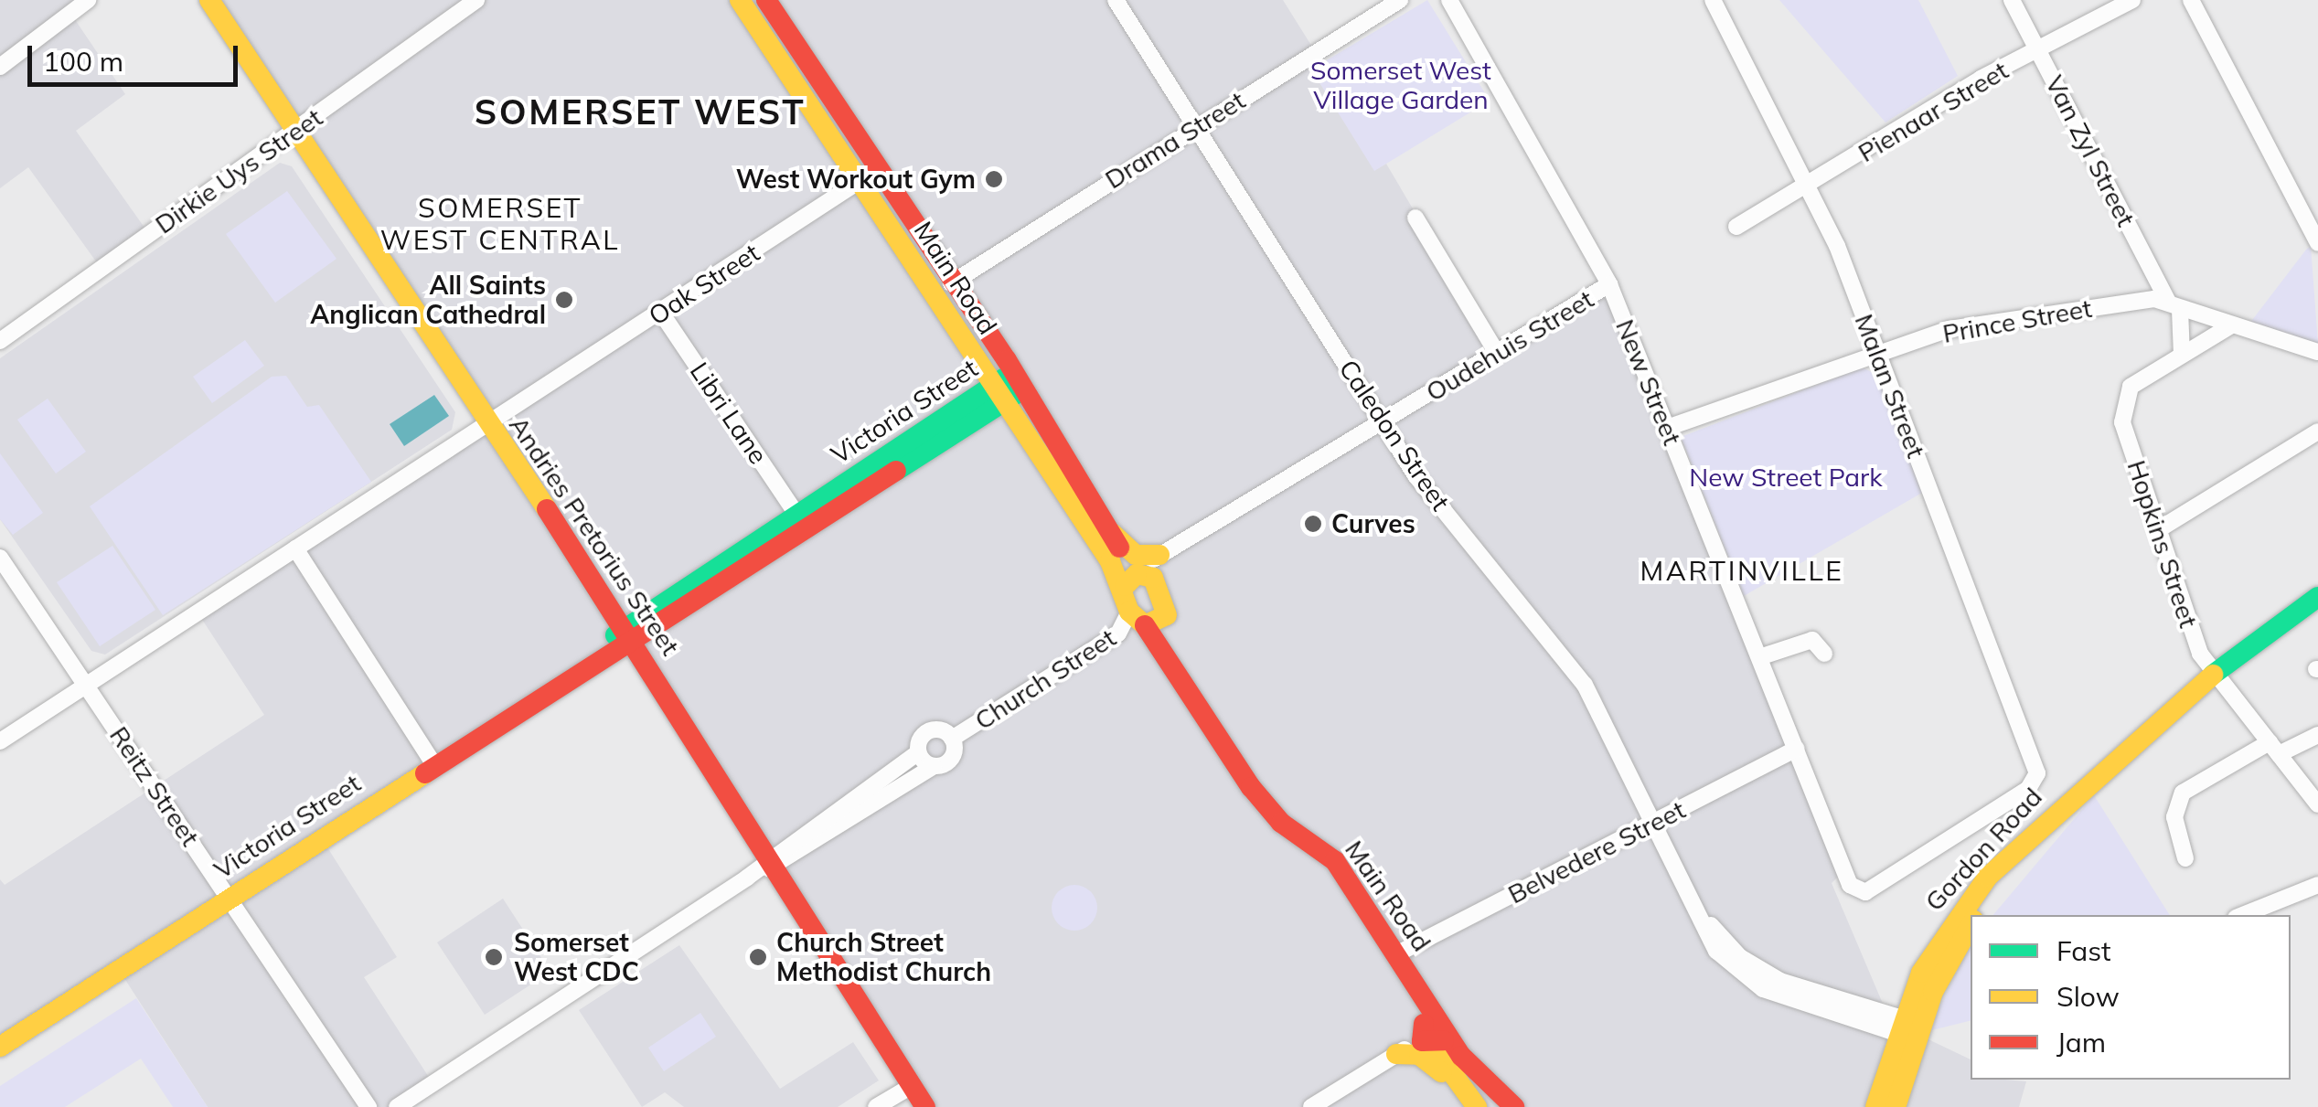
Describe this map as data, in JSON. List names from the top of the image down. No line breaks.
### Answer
{"streets":{"main road":["Main Road","Victoria Street","Andries Pretorius Street","Gordon Road"],"street":["Pienaar Street","Drama Street","Van Zyl Street","Dirkie Uys Street","Oak Street","Prince Street","Oudehuis Street","New Street","Malan Street","Libri Lane","Caledon Street","Hopkins Street","Church Street","Reitz Street","Belvedere Street"]},"crossings":[["Pienaar Street","Van Zyl Street"],["Pienaar Street","Malan Street"],["Drama Street","Main Road"],["Drama Street","Caledon Street"],["Van Zyl Street","Prince Street"],["Dirkie Uys Street","Andries Pretorius Street"],["Main Road","Oak Street"],["Main Road","Oudehuis Street"],["Main Road","Victoria Street"],["Main Road","Church Street"],["Main Road","Belvedere Street"],["Oak Street","Libri Lane"],["Oak Street","Andries Pretorius Street"],["Oak Street","Reitz Street"],["Prince Street","New Street"],["Prince Street","Malan Street"],["Oudehuis Street","New Street"],["Oudehuis Street","Caledon Street"],["New Street","Gordon Road"],["New Street","Belvedere Street"],["Malan Street","Gordon Road"],["Victoria Street","Libri Lane"],["Victoria Street","Andries Pretorius Street"],["Victoria Street","Reitz Street"],["Caledon Street","Gordon Road"],["Caledon Street","Belvedere Street"],["Andries Pretorius Street","Church Street"],["Hopkins Street","Gordon Road"]],"districts":["SOMERSET WEST","SOMERSET WEST CENTRAL","MARTINVILLE"],"parks":["Somerset West Village Garden","New Street Park"],"places":["West Workout Gym","All Saints Anglican Cathedral","Curves","Somerset West CDC","Church Street Methodist Church"],"legend":["Fast","Slow","Jam"],"scale_bar":"100 m"}
